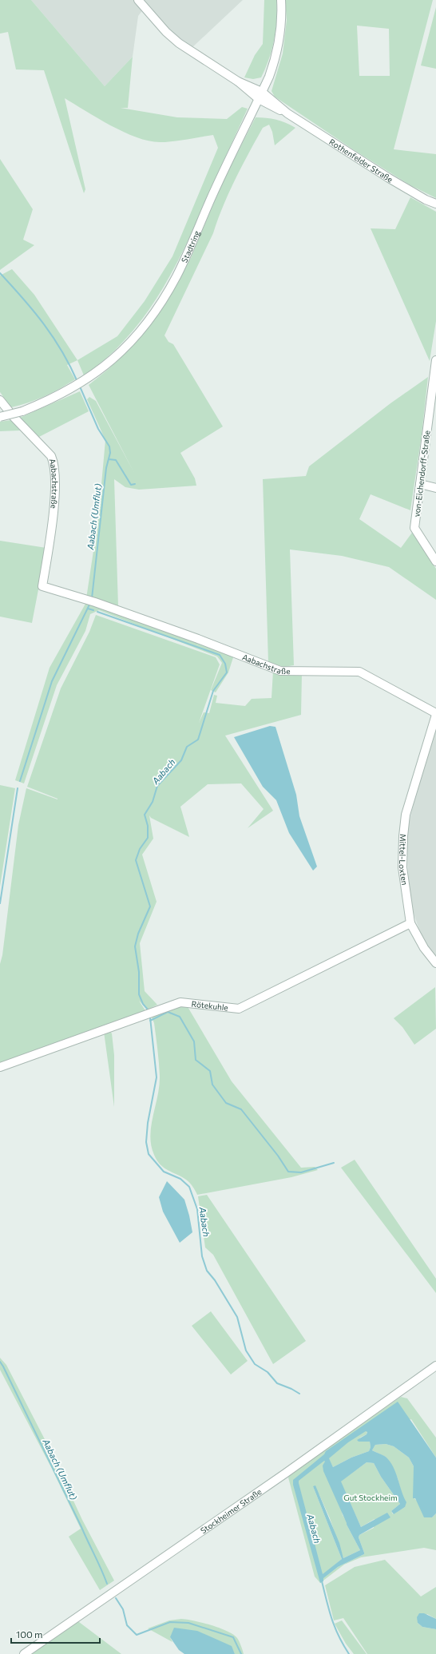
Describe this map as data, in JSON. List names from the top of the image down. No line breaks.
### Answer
{"streets":{"street":["Rothenfelder Straße","Stadtring","von-Eichendorff-Straße","Aabachstraße","Mittel-Loxten","Rötekuhle","Stockheimer Straße"]},"crossings":[["Rothenfelder Straße","Stadtring"],["Aabachstraße","Mittel-Loxten"],["Mittel-Loxten","Rötekuhle"]],"water":["Aabach (Umflut)","Aabach"],"parks":["Gut Stockheim"],"scale_bar":"100 m"}
